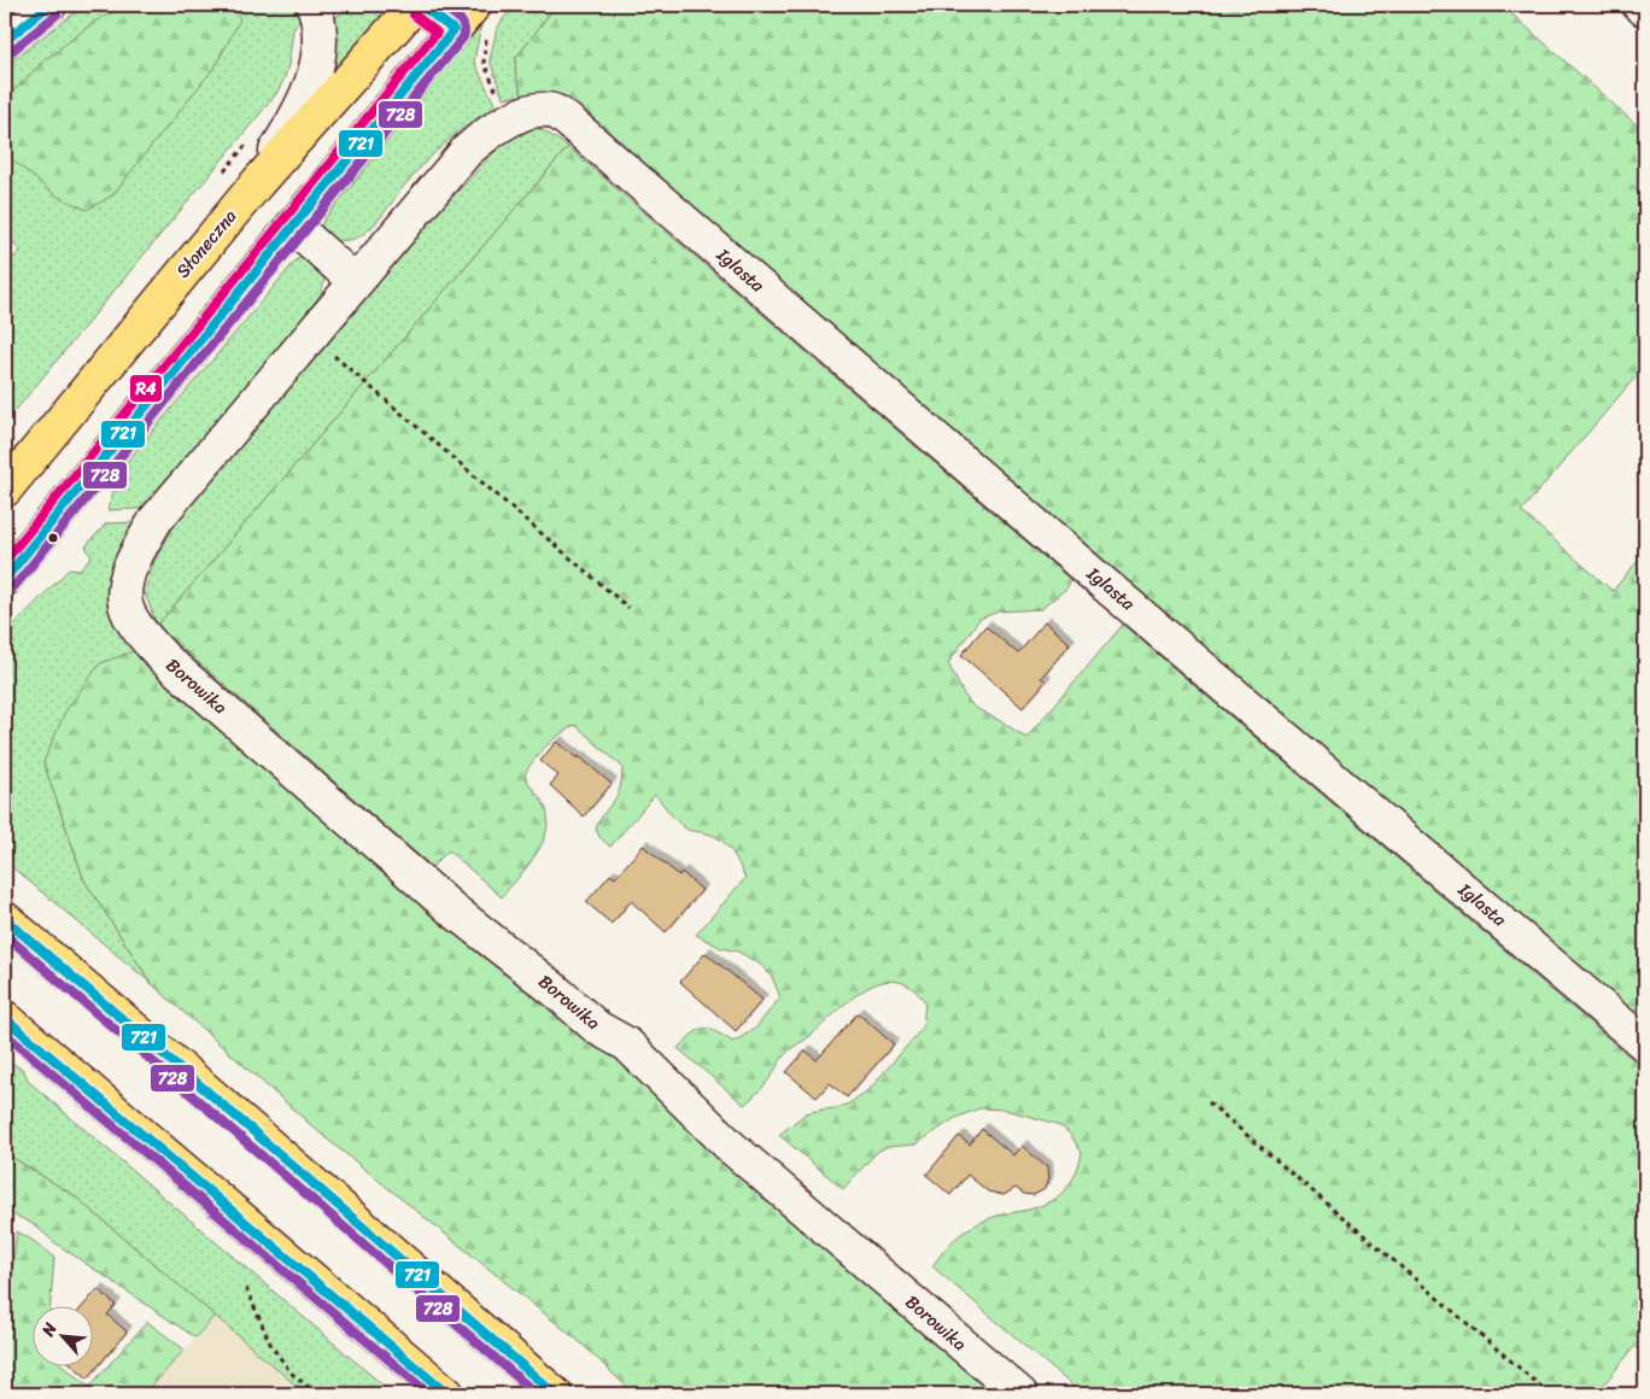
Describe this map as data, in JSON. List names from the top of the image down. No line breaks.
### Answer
{"streets":{"main road":["Słoneczna"],"street":["Iglasta","Borowika"]},"crossings":[["Iglasta","Borowika"]],"lines":["transit line 721","transit line 728","transit line R4"],"north":"top left"}
